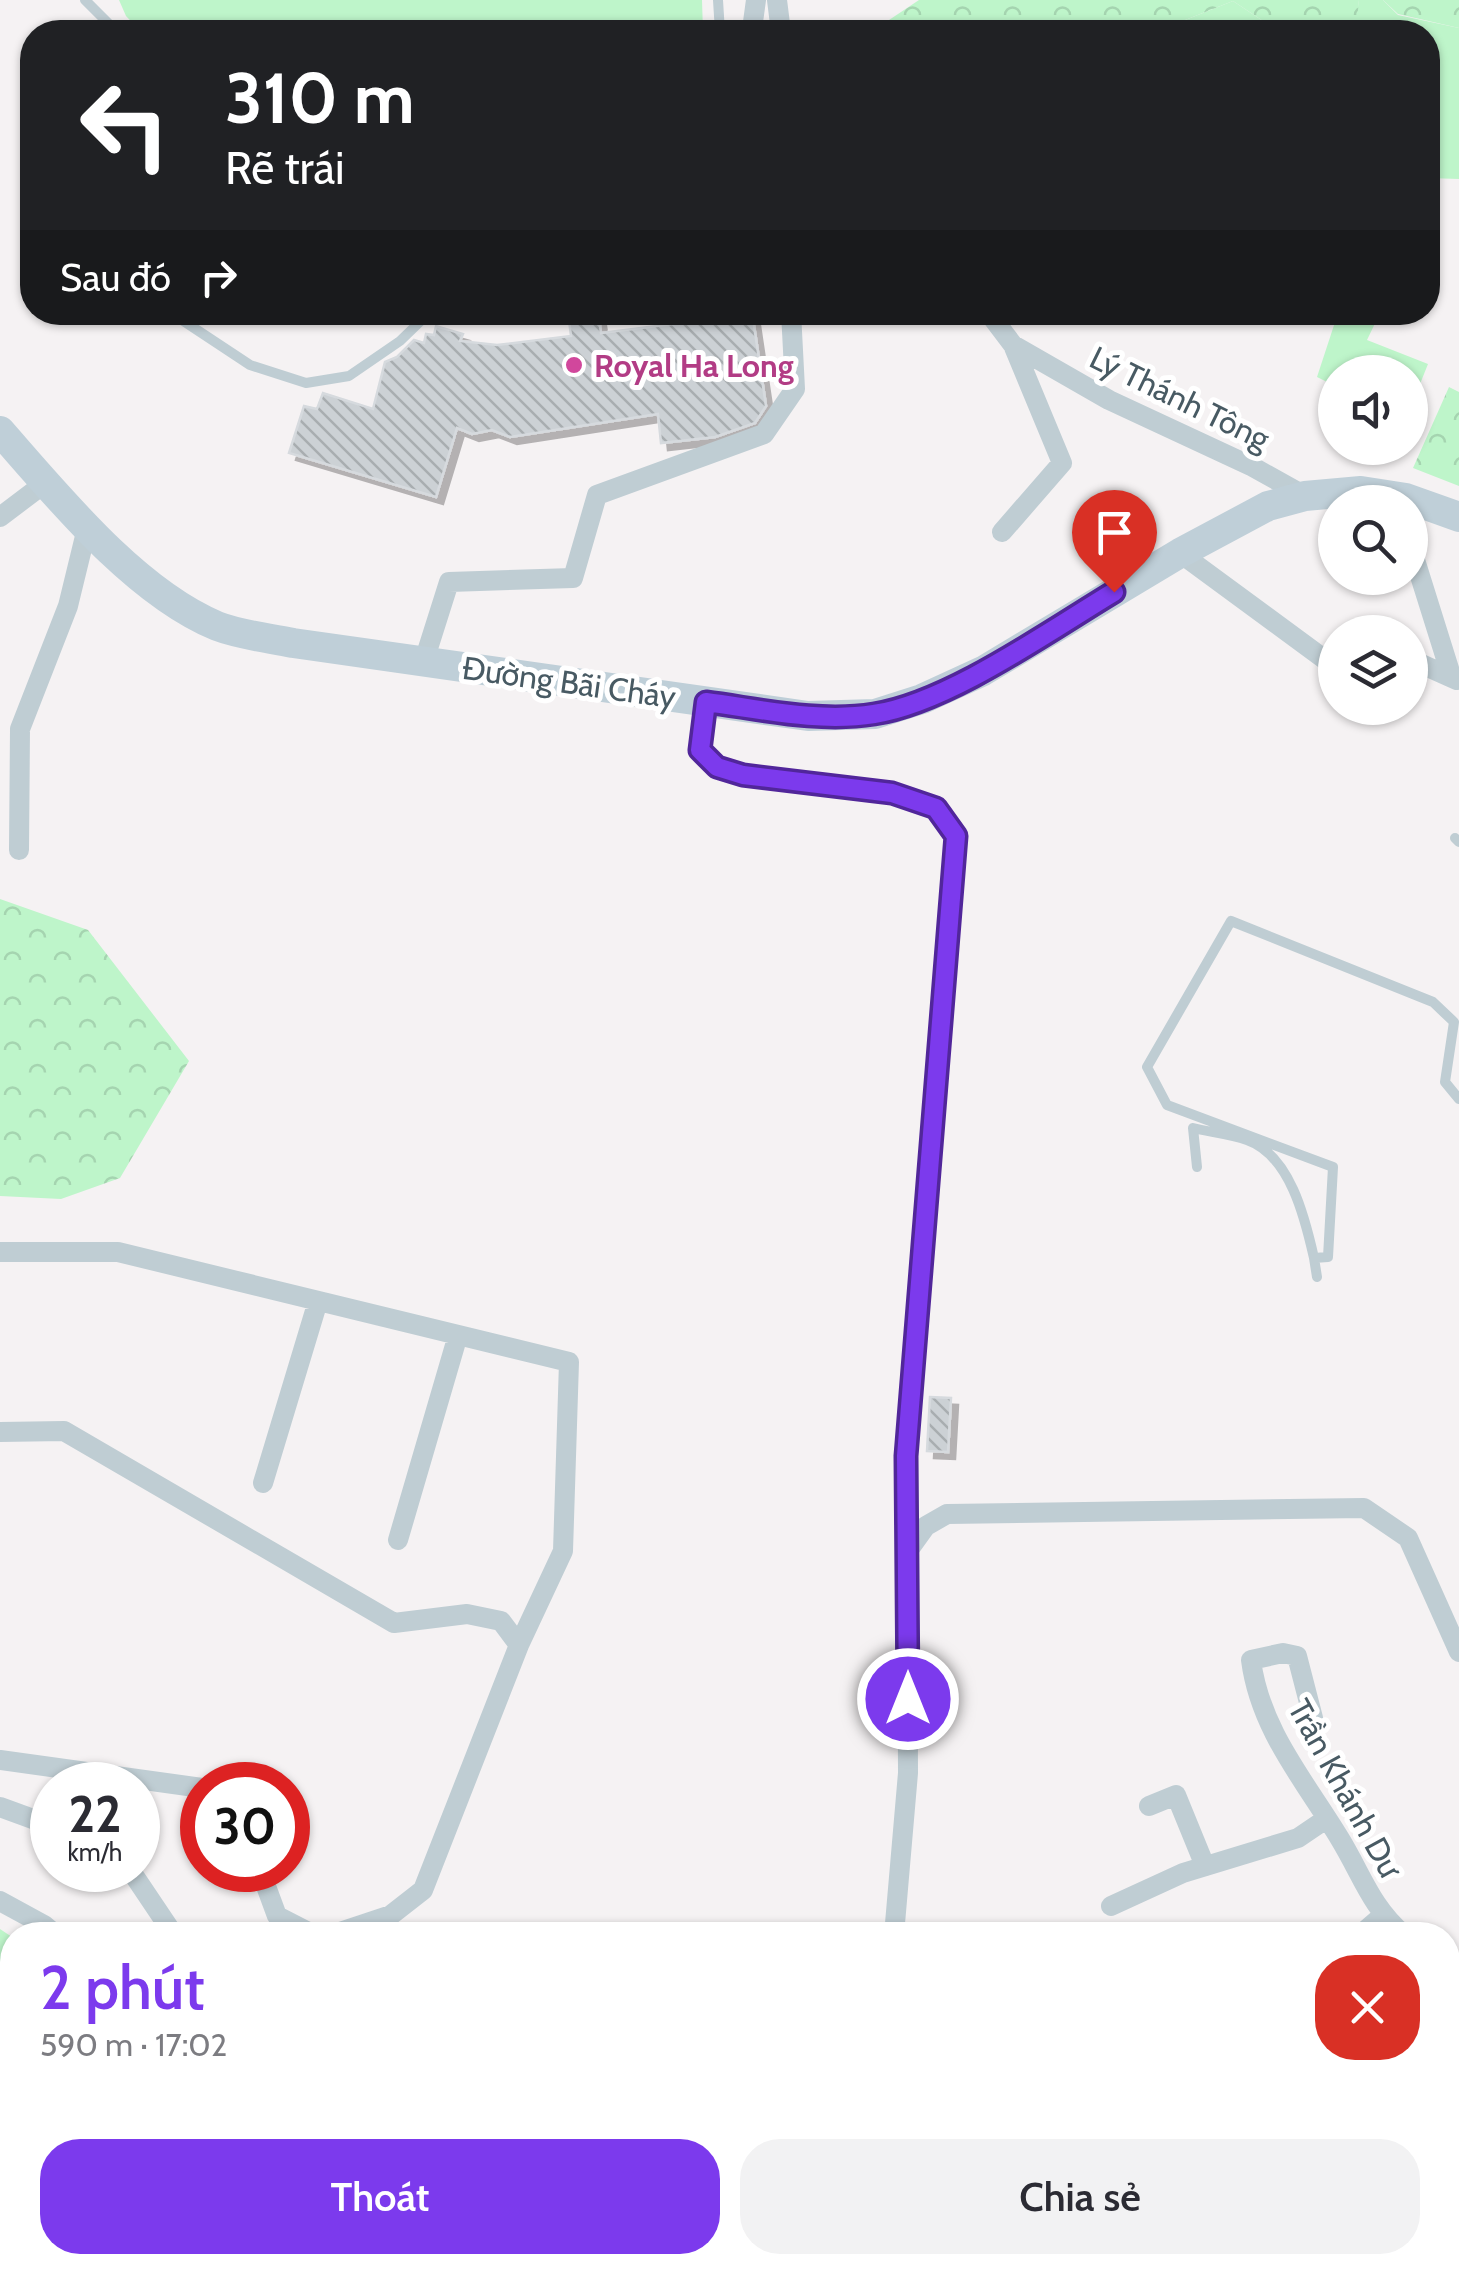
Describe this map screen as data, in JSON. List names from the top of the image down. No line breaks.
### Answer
{"streets":{"main road":["Đường Bãi Cháy"],"street":["Lý Thánh Tông","Trần Khánh Dư"]},"crossings":[["Lý Thánh Tông","Đường Bãi Cháy"]],"places":["Royal Ha Long"],"page":{"turn":["310 m","Rẽ trái"],"then":"Sau đó","speed":"22 km/h","limit":"30","heading":["2 phút","590 m · 17:02"],"buttons":["Thoát","Chia sẻ"]}}
